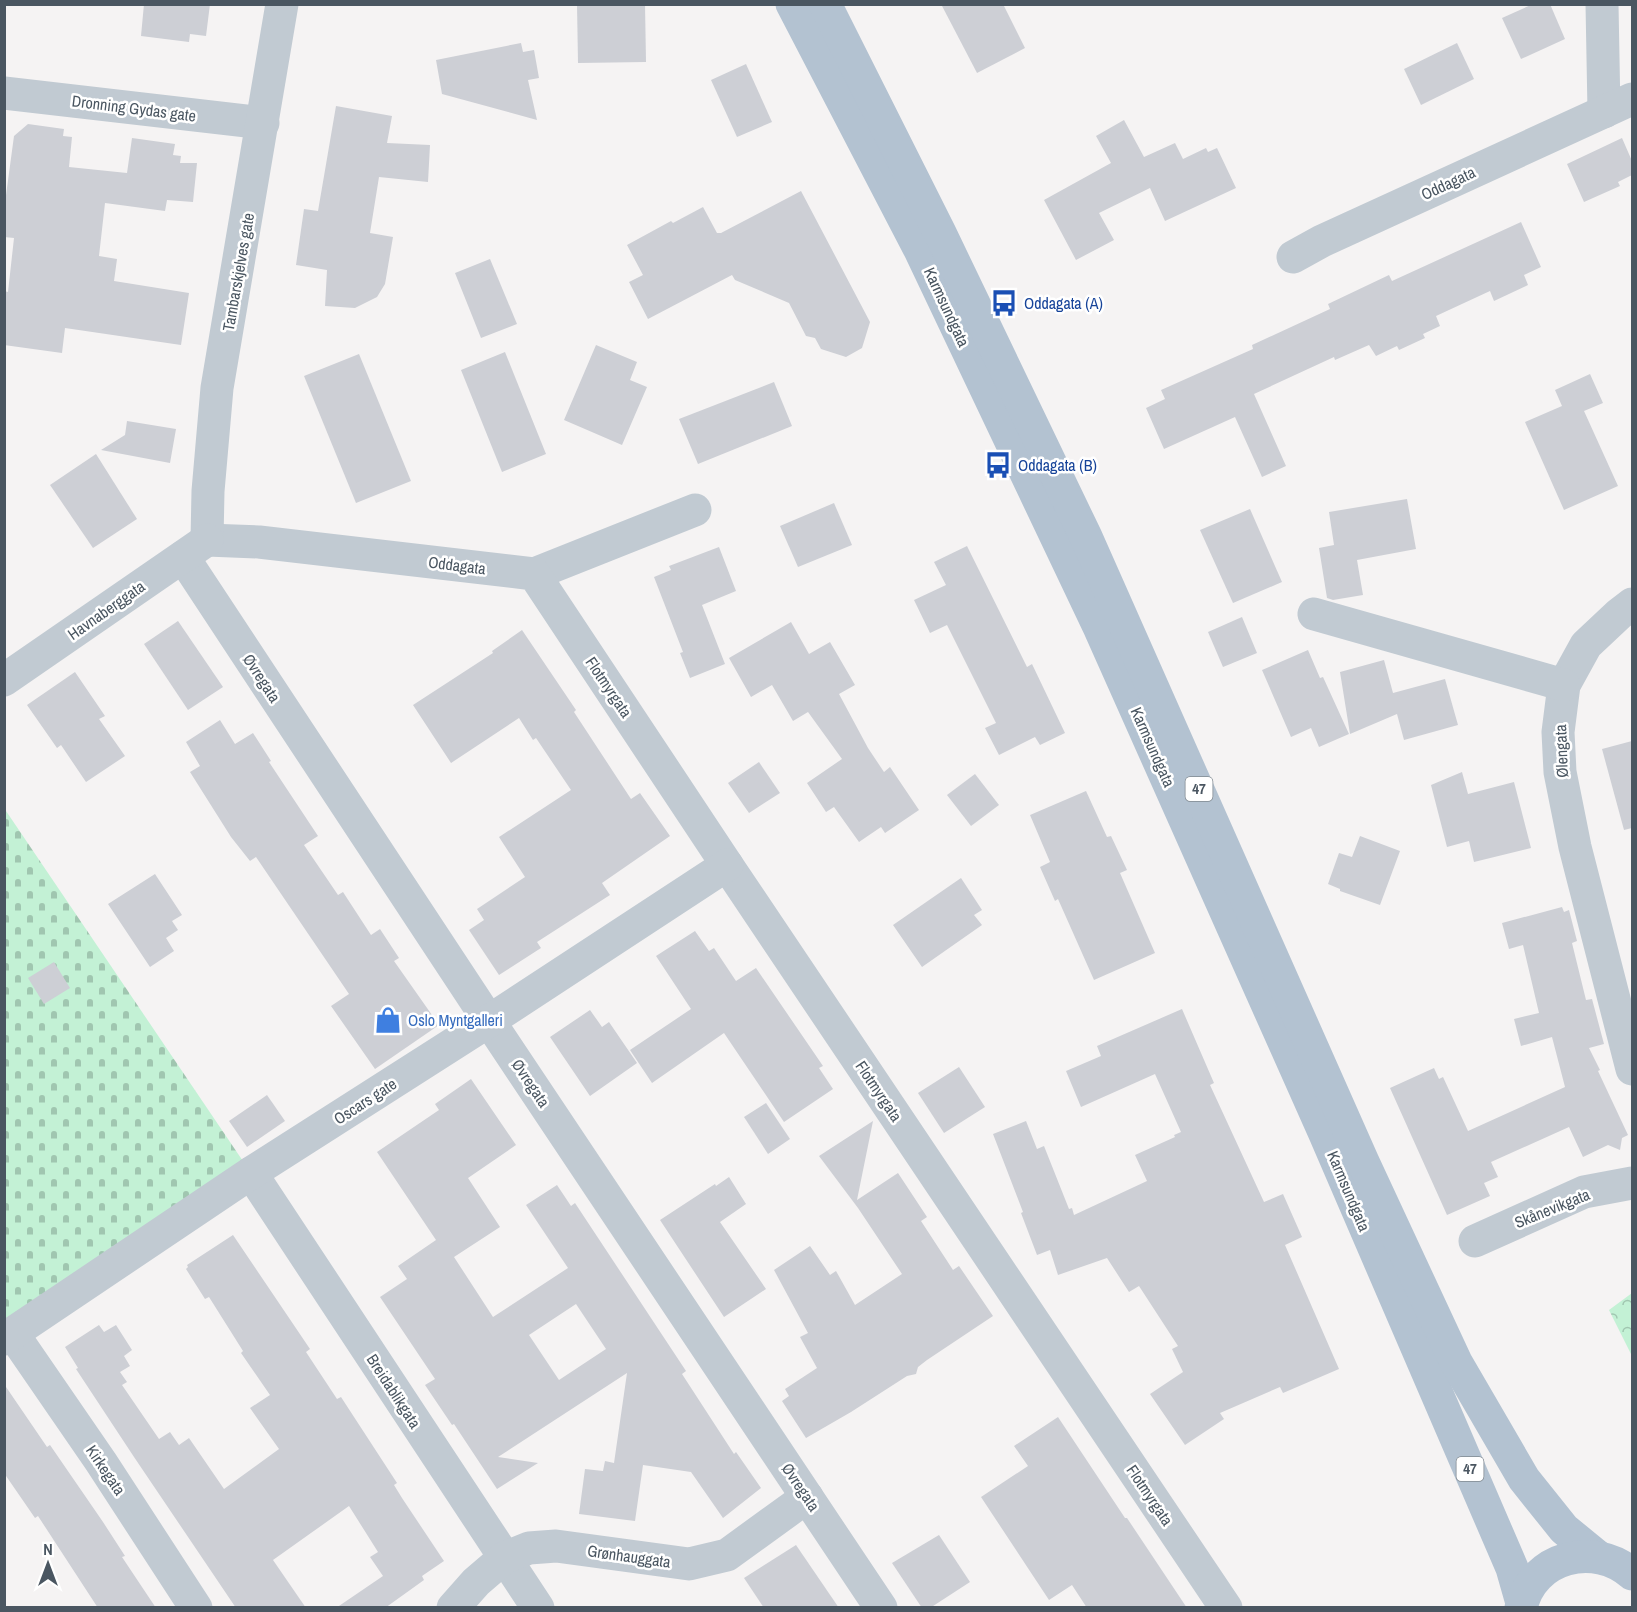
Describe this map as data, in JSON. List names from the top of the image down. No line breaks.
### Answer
{"streets":{"main road":["Karmsundgata","47"],"street":["Dronning Gydas gate","Oddagata","Tambarskjelves gate","Havnaberggata","Øvregata","Flotmyrgata","Ølengata","Oscars gate","Skånevikgata","Breidablikgata","Kirkegata","Grønhauggata"]},"crossings":[["Dronning Gydas gate","Tambarskjelves gate"],["Oddagata","Tambarskjelves gate"],["Oddagata","Havnaberggata"],["Oddagata","Øvregata"],["Oddagata","Flotmyrgata"],["Tambarskjelves gate","Havnaberggata"],["Tambarskjelves gate","Øvregata"],["Karmsundgata","47"],["Havnaberggata","Øvregata"],["Øvregata","Oscars gate"],["Øvregata","Grønhauggata"],["Flotmyrgata","Oscars gate"],["Oscars gate","Breidablikgata"],["Oscars gate","Kirkegata"],["Breidablikgata","Grønhauggata"]],"places":{"bus stop":["Oddagata (A)","Oddagata (B)"],"shop":["Oslo Myntgalleri"]},"north":"top"}
